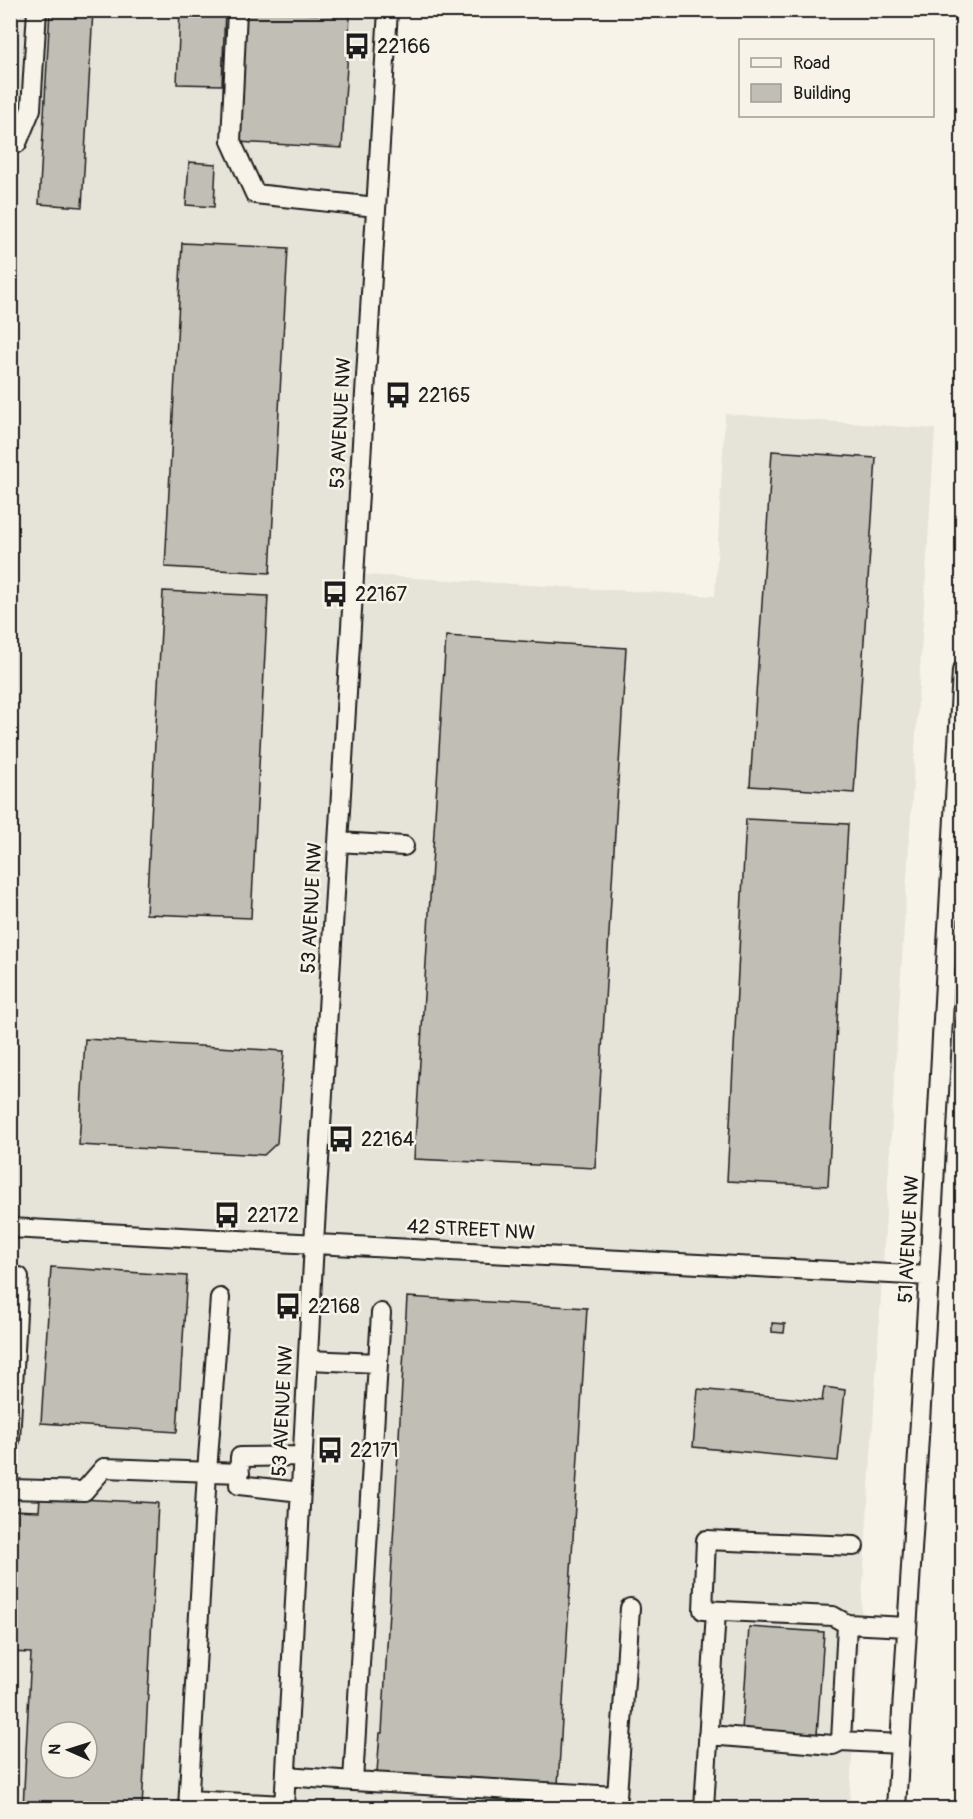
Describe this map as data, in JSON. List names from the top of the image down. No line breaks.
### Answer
{"streets":{"street":["53 AVENUE NW","42 STREET NW","51 AVENUE NW"]},"crossings":[["53 AVENUE NW","42 STREET NW"],["42 STREET NW","51 AVENUE NW"]],"places":{"bus stop":["22166","22165","22167","22164","22172","22168","22171"]},"legend":["Road","Building"],"north":"left"}
